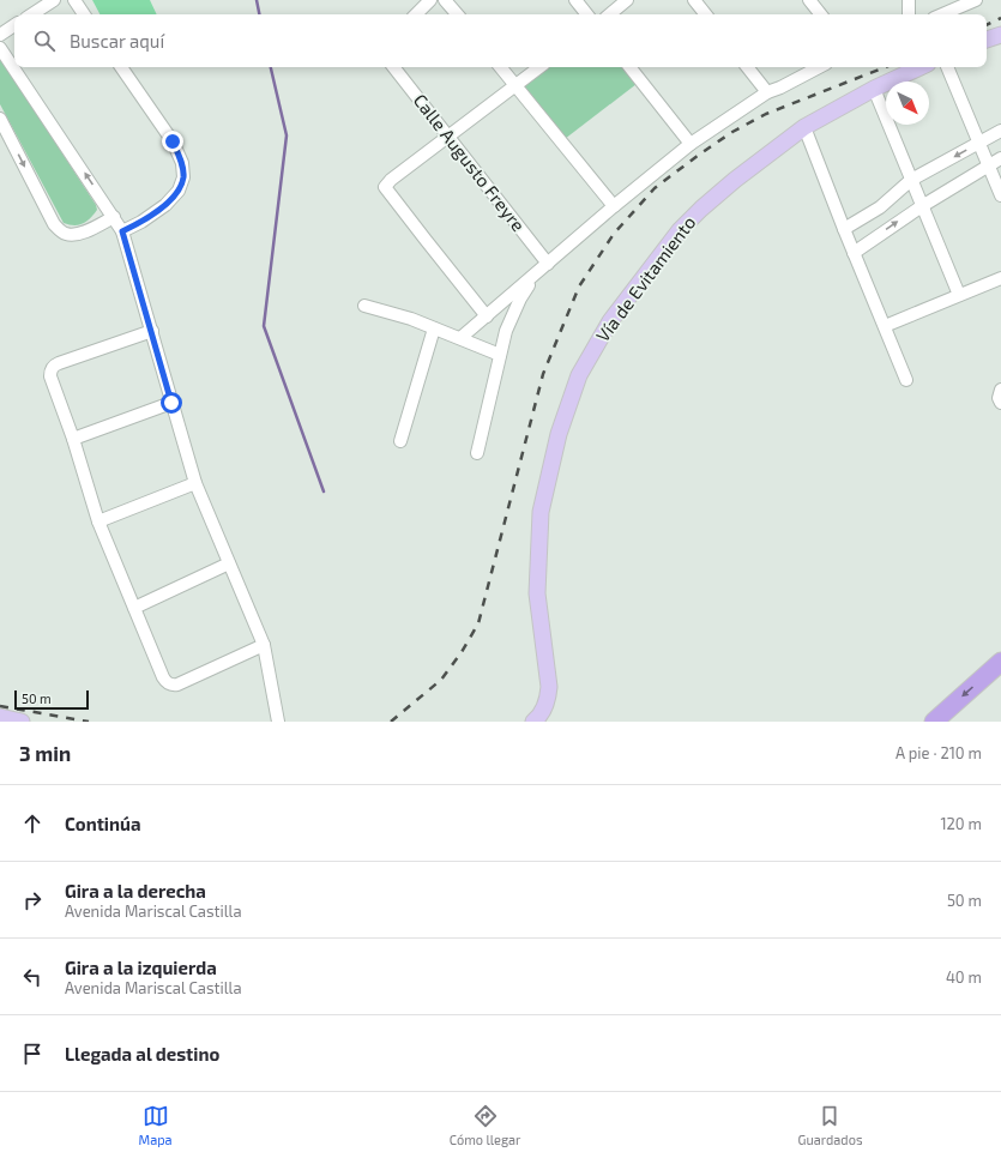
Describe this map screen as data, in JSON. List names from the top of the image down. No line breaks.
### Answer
{"streets":{"main road":["Vía de Evitamiento"],"street":["Calle Augusto Freyre"]},"scale_bar":"50 m","north":"bottom right","page":{"search":"Buscar aquí","scale":"50 m","heading":["3 min","A pie · 210 m"],"list":[["Continúa","120 m"],["Gira a la derecha","Avenida Mariscal Castilla","50 m"],["Gira a la izquierda","Avenida Mariscal Castilla","40 m"],"Llegada al destino"],"nav":["Mapa","Cómo llegar","Guardados"]}}
